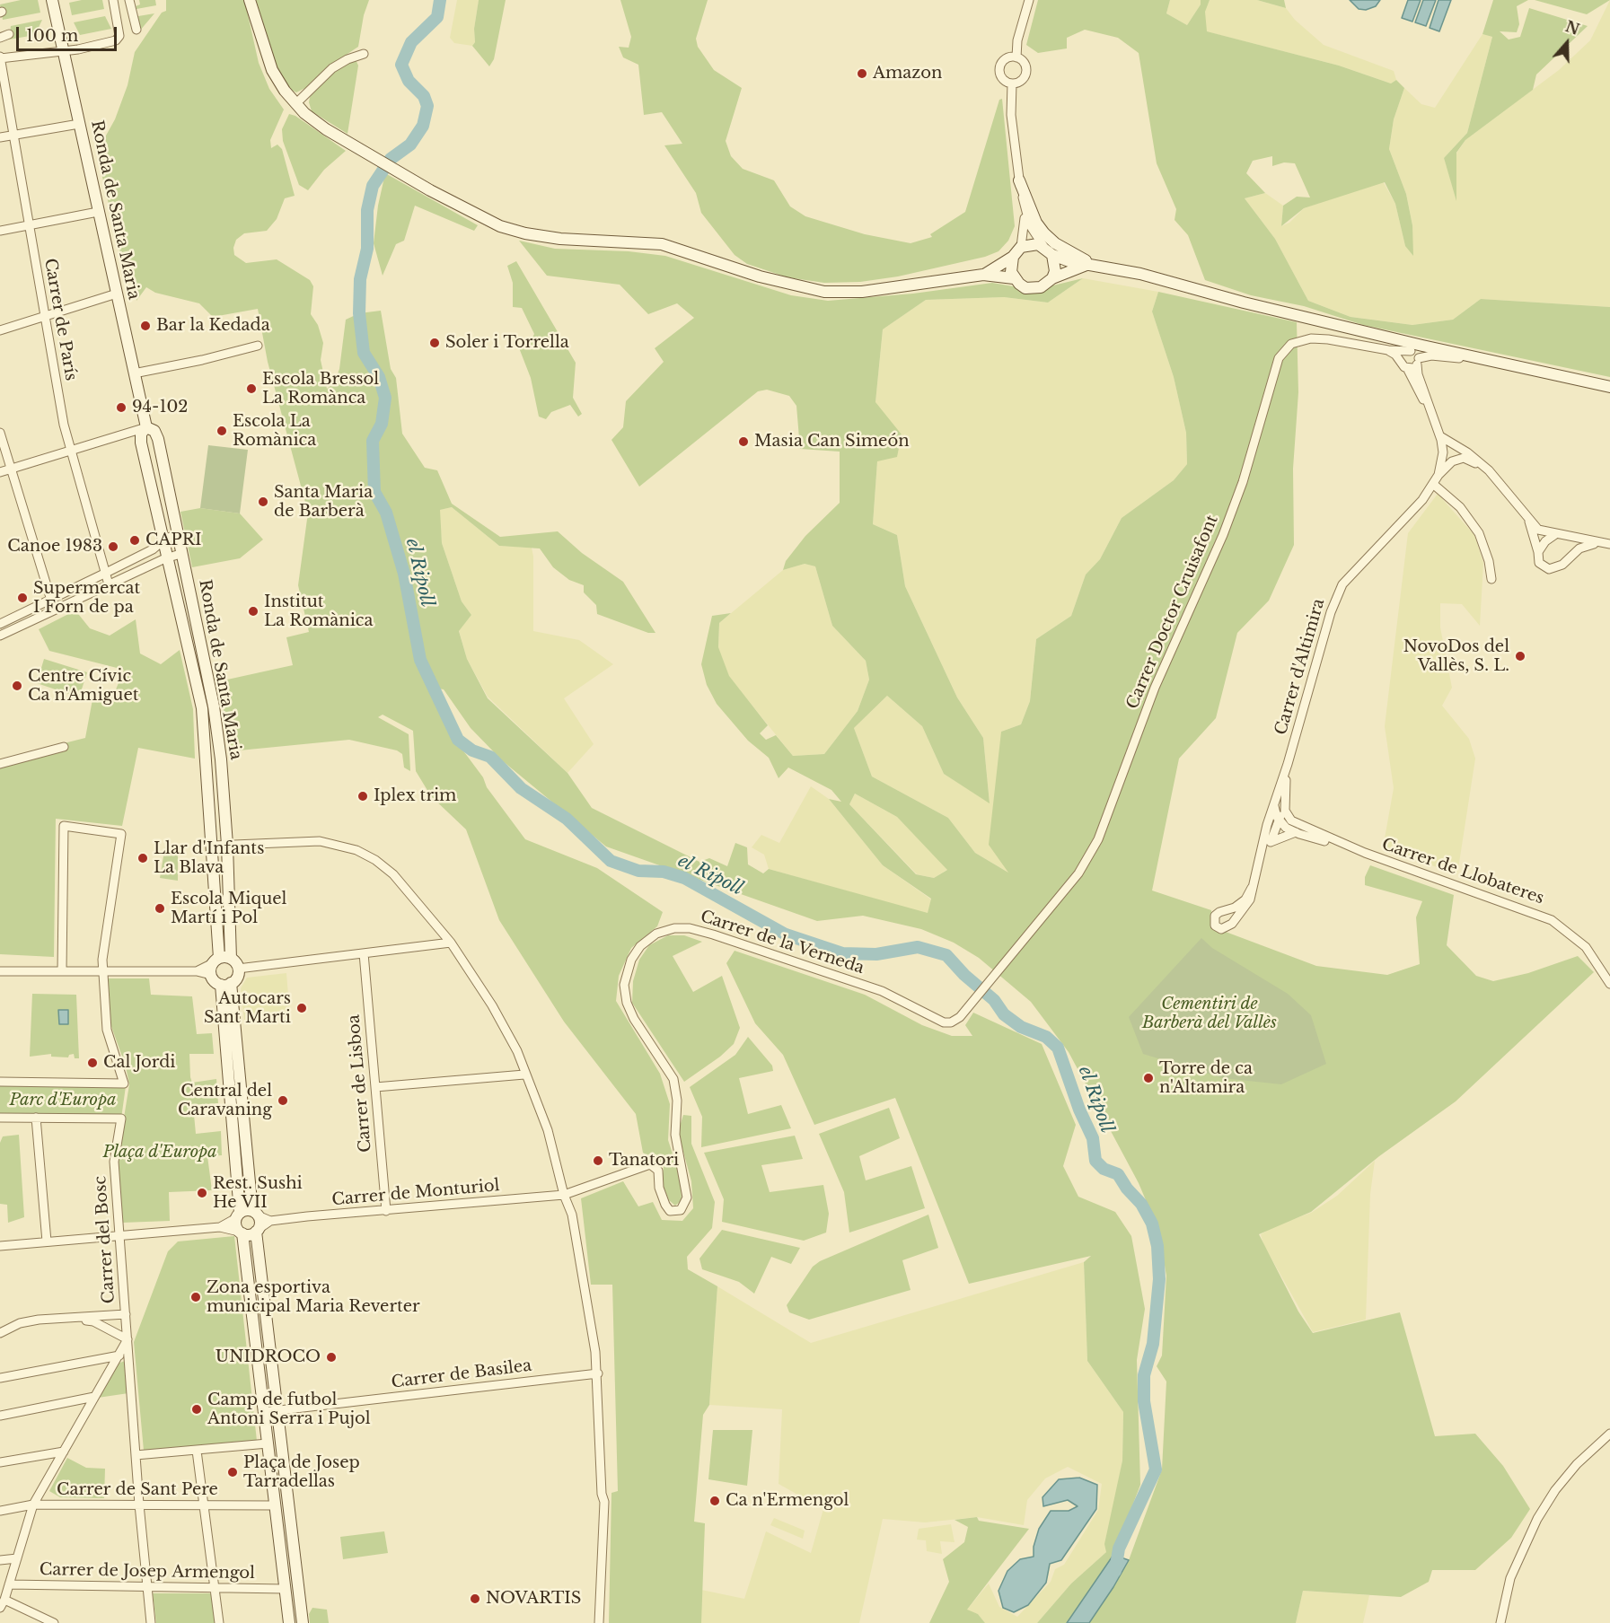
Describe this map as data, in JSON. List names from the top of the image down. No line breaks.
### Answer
{"streets":{"street":["Ronda de Santa Maria","Carrer de París","Carrer Doctor Cruisafont","Carrer d'Altimira","Carrer de Llobateres","Carrer de la Verneda","Carrer de Lisboa","Carrer de Monturiol","Carrer del Bosc","Carrer de Basilea","Carrer de Sant Pere","Carrer de Josep Armengol"]},"crossings":[["Carrer Doctor Cruisafont","Carrer d'Altimira"],["Carrer Doctor Cruisafont","Carrer de la Verneda"],["Carrer d'Altimira","Carrer de Llobateres"],["Carrer de la Verneda","Carrer de Monturiol"],["Carrer de Lisboa","Carrer de Monturiol"],["Carrer del Bosc","Carrer de Sant Pere"],["Carrer del Bosc","Carrer de Josep Armengol"]],"water":["el Ripoll"],"parks":["Cementiri de Barberà del Vallès","Parc d'Europa","Plaça d'Europa"],"places":["Amazon","Bar la Kedada","Soler i Torrella","Escola Bressol La Romànca","94-102","Escola La Romànica","Masia Can Simeón","Santa Maria de Barberà","CAPRI","Canoe 1983","Supermercat I Forn de pa","Institut La Romànica","NovoDos del Vallès, S. L.","Centre Cívic Ca n'Amiguet","Iplex trim","Llar d'Infants La Blava","Escola Miquel Martí i Pol","Autocars Sant Marti","Cal Jordi","Torre de ca n'Altamira","Central del Caravaning","Tanatori","Rest. Sushi He VII","Zona esportiva municipal Maria Reverter","UNIDROCO","Camp de futbol Antoni Serra i Pujol","Plaça de Josep Tarradellas","Ca n'Ermengol","NOVARTIS"],"scale_bar":"100 m","north":"top"}
